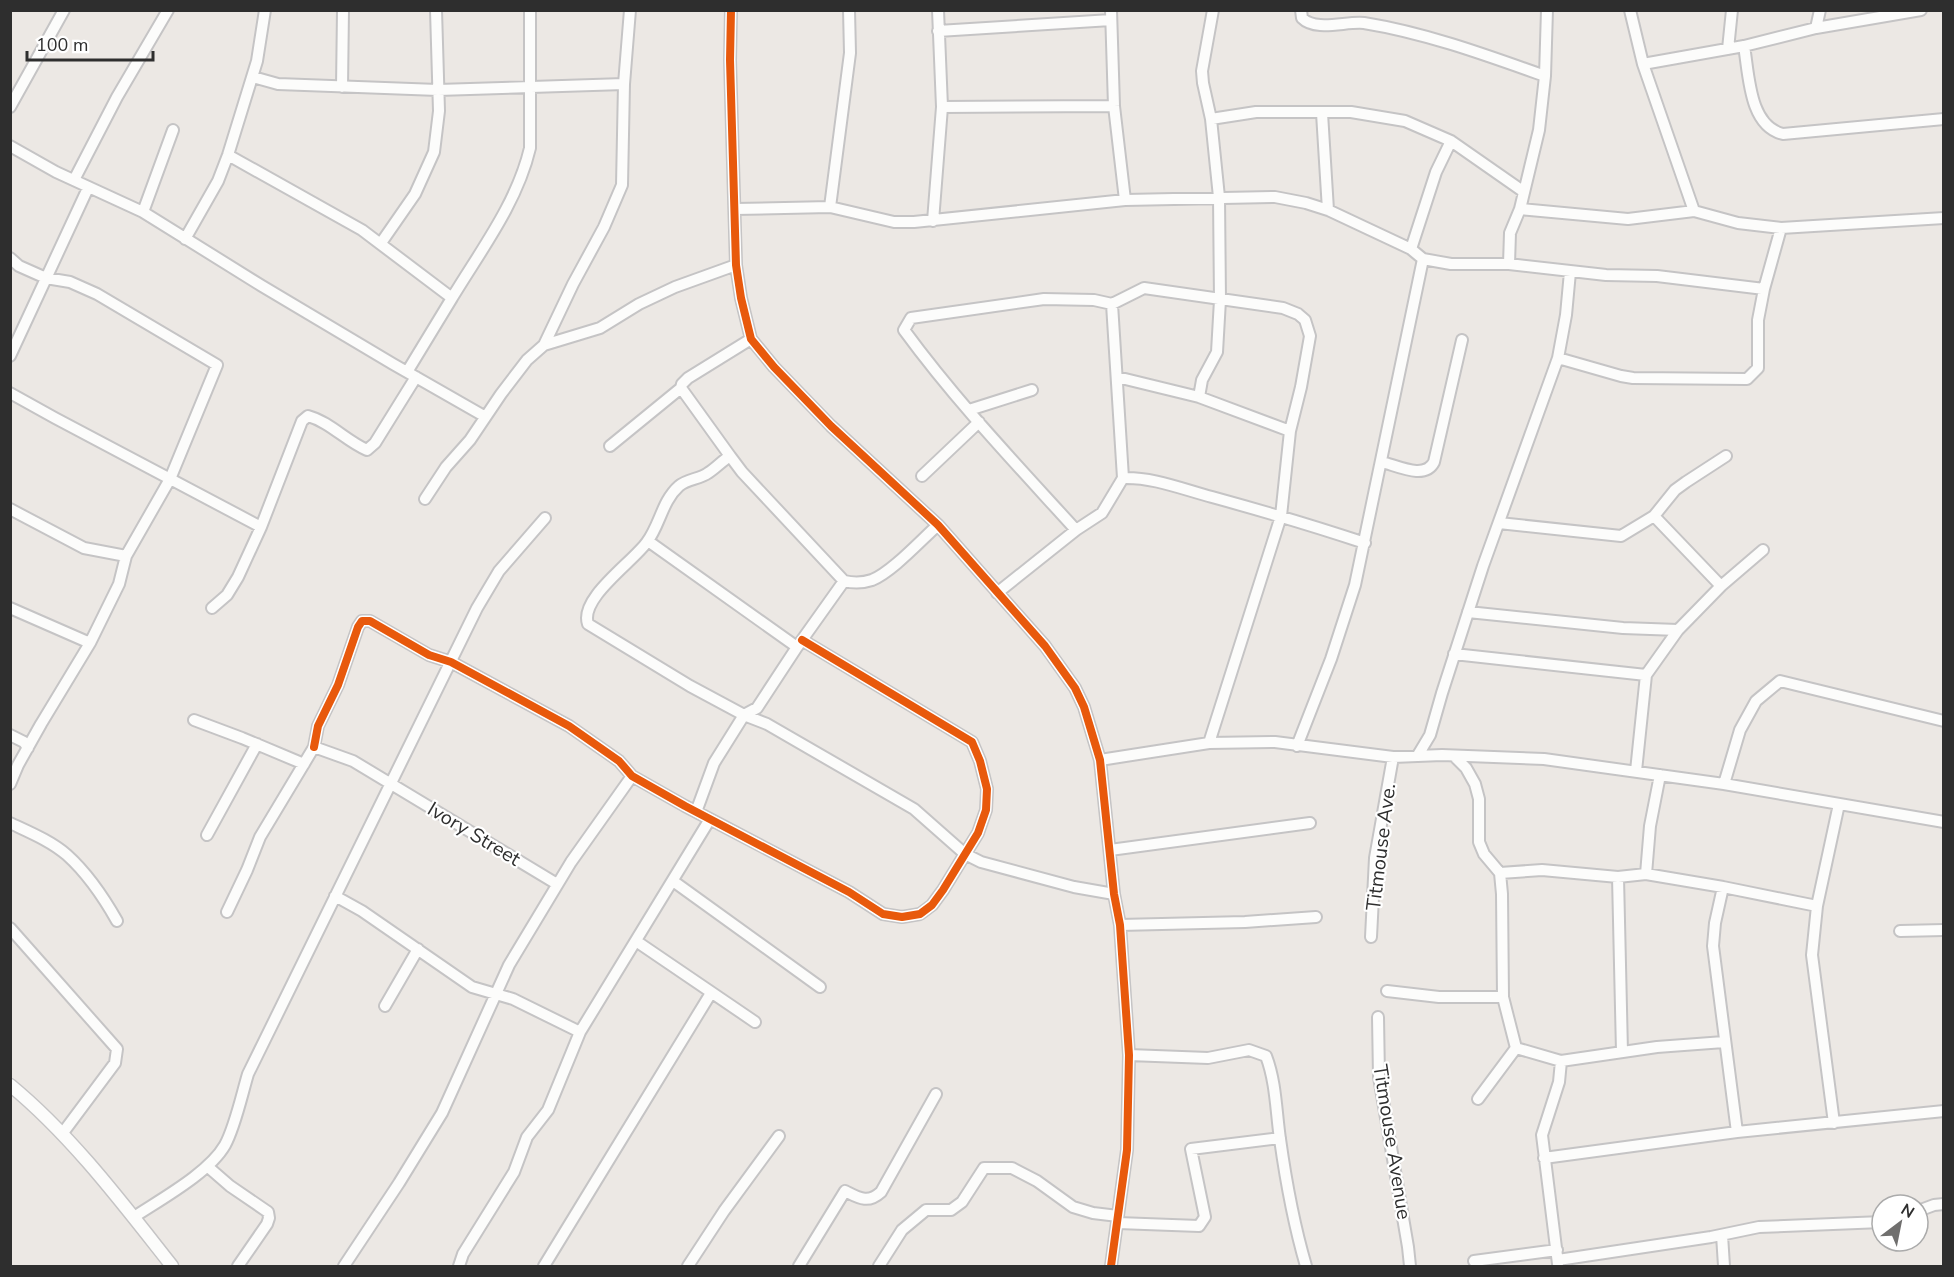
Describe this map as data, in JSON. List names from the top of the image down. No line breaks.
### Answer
{"streets":{"street":["Ivory Street","Titmouse Ave.","Titmouse Avenue"]},"scale_bar":"100 m","north":"top right"}
